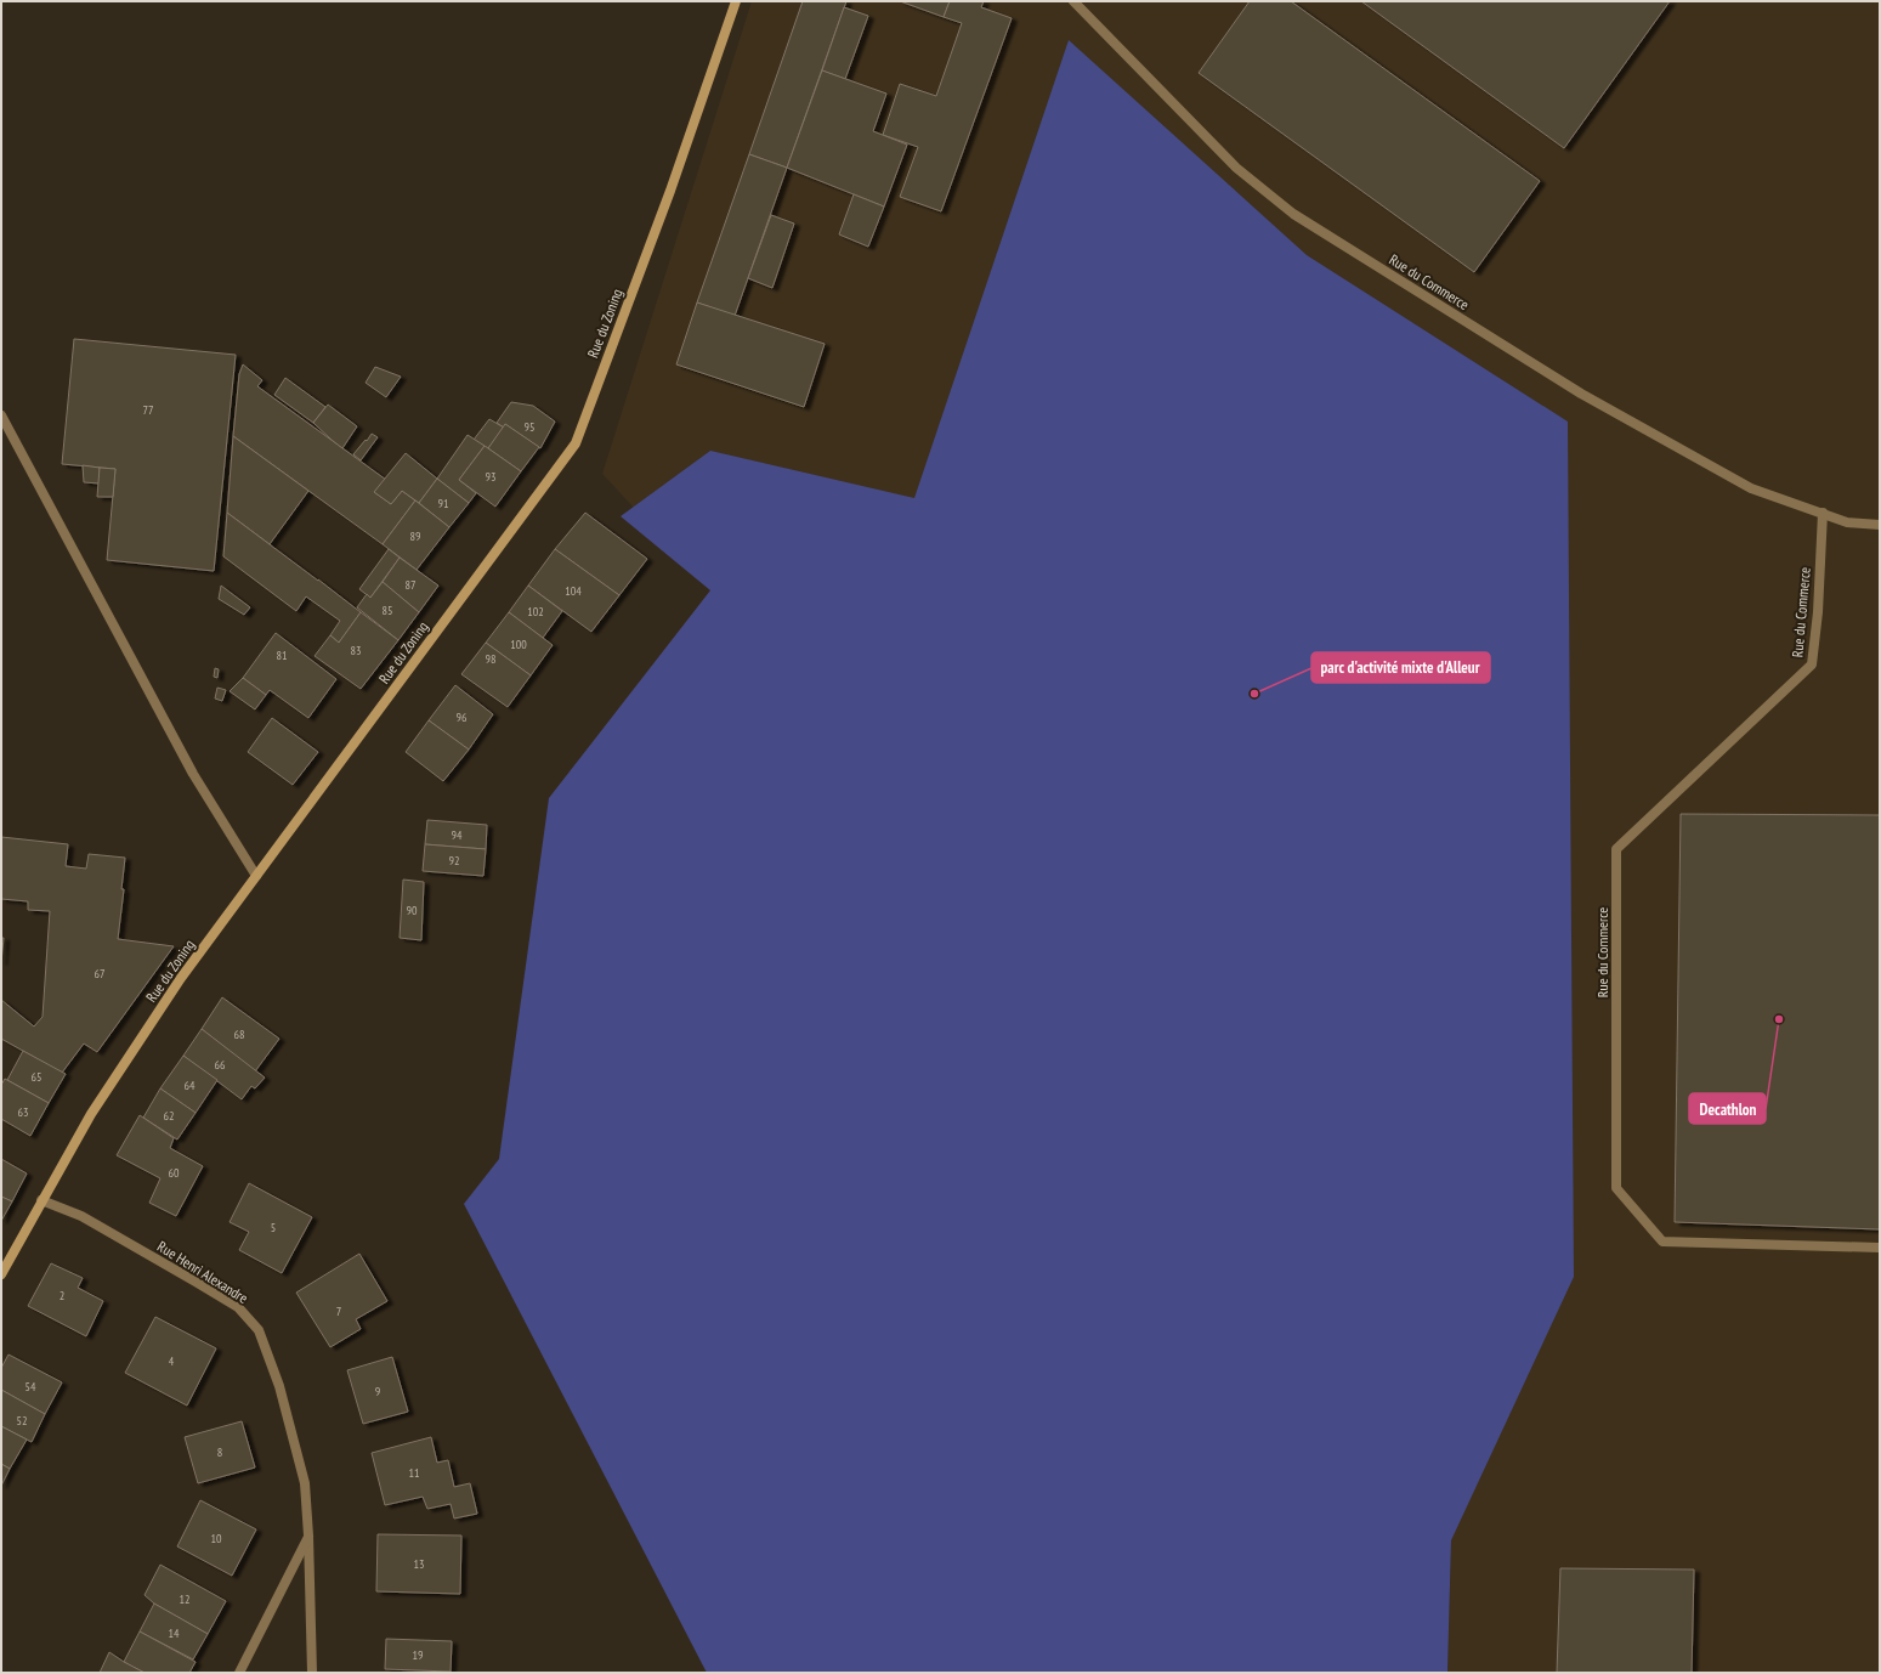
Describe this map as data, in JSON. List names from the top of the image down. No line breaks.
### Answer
{"streets":{"street":["Rue du Commerce","Rue du Zoning","Rue Henri Alexandre"]},"crossings":[["Rue du Zoning","Rue Henri Alexandre"]],"places":["parc d'activité mixte d'Alleur","Decathlon"],"house_numbers":["77","95","93","91","89","87","104","85","102","100","83","81","98","96","94","92","90","67","68","66","65","64","63","62","60","5","2","7","4","54","9","52","8","11","10","13","12","14","19"]}
